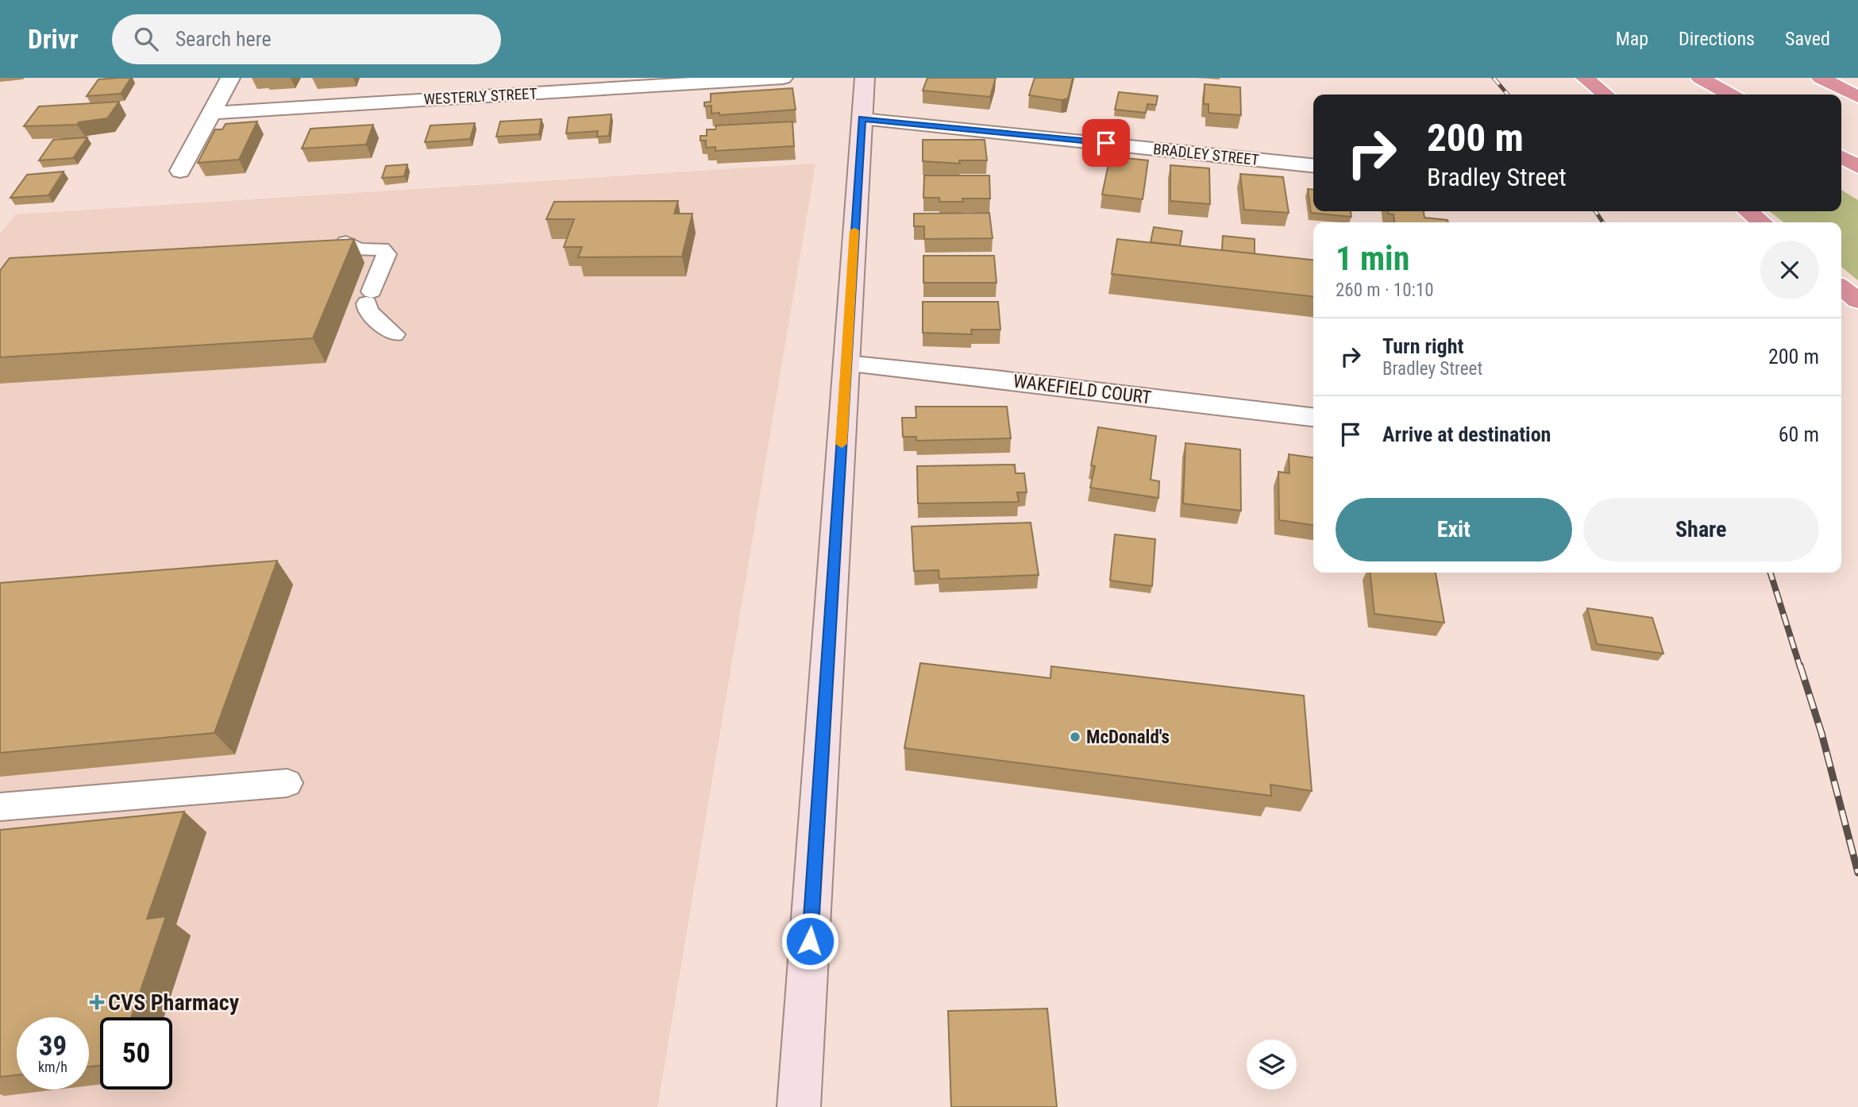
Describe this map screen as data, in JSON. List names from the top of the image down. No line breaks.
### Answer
{"streets":{"street":["WESTERLY STREET","BRADLEY STREET","WAKEFIELD COURT"]},"places":{"other":["McDonald's"],"health":["CVS Pharmacy"]},"page":{"header":"Drivr","search":"Search here","nav":["Map","Directions","Saved"],"turn":["200 m","Bradley Street"],"heading":["1 min","260 m · 10:10"],"list":[{"name":"Turn right","note":"Bradley Street","value":"200 m"},{"name":"Arrive at destination","value":"60 m"}],"buttons":["Exit","Share"],"speed":"39 km/h","limit":"50"}}
